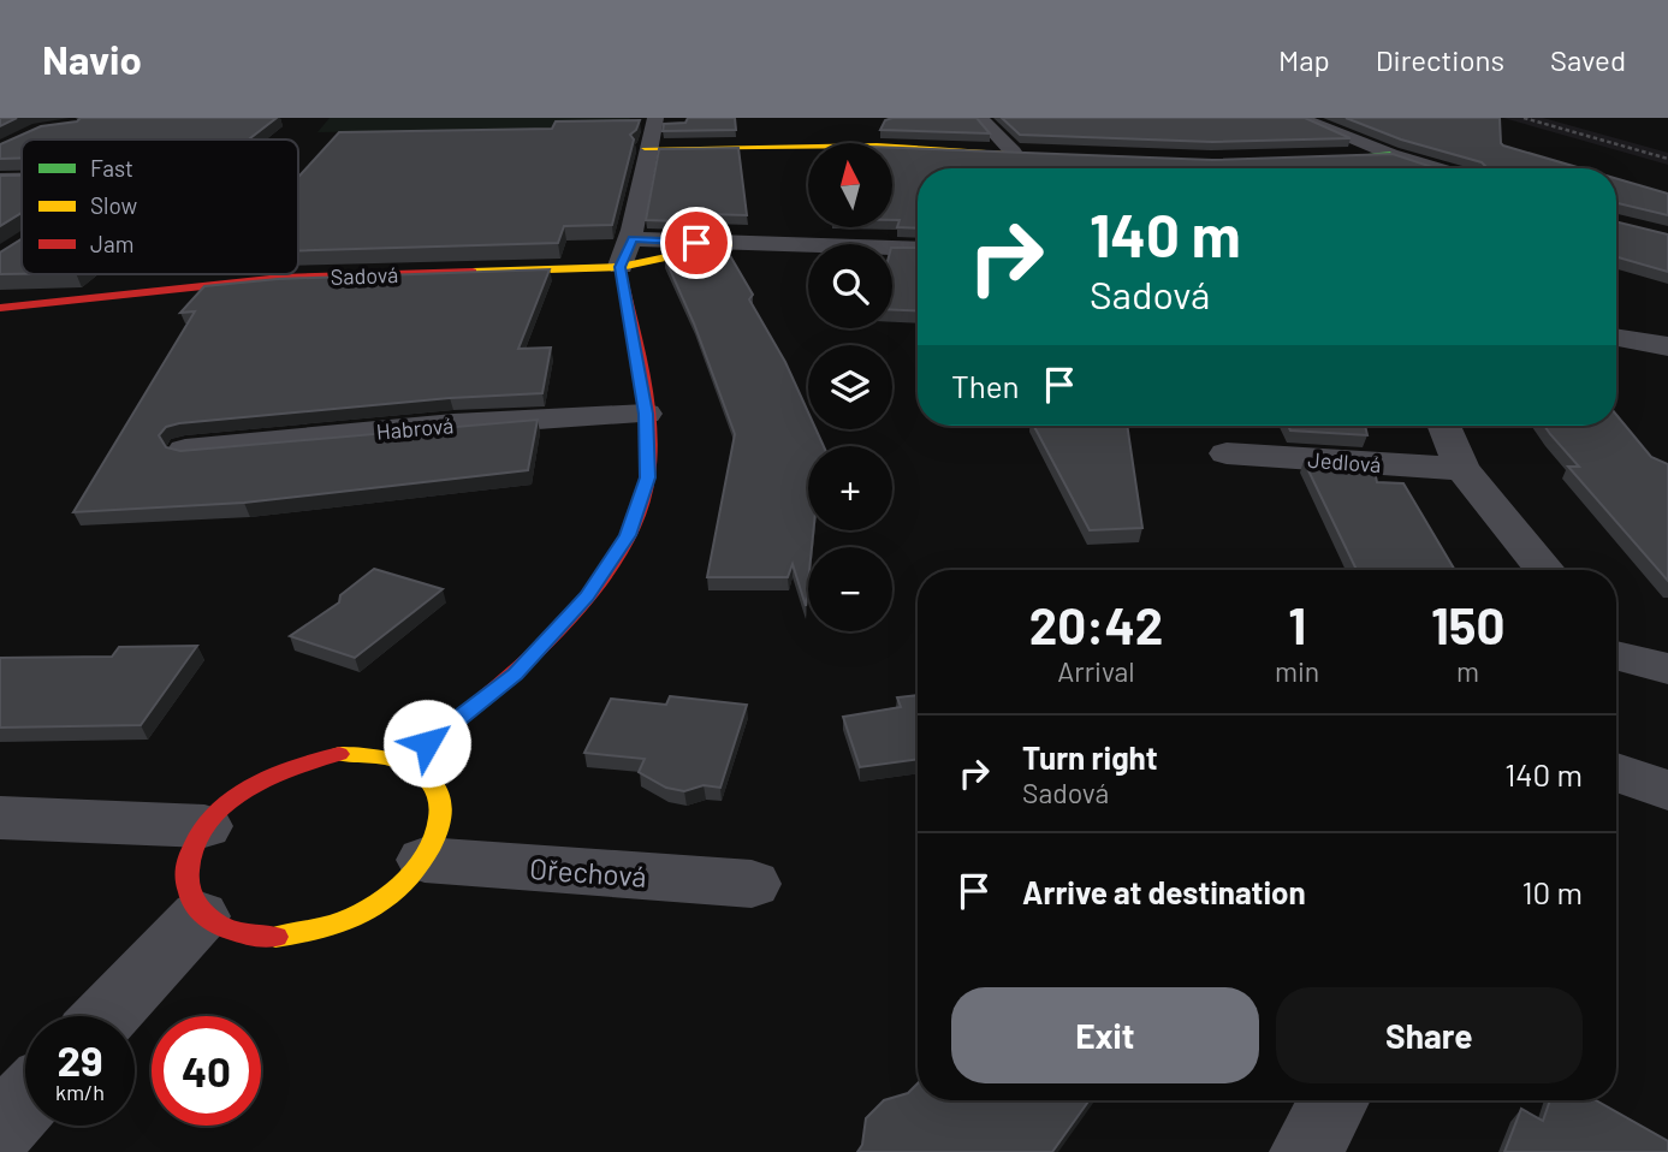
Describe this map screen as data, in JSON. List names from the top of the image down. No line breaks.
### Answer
{"streets":{"street":["Sadová","Habrová","Jedlová","Ořechová"]},"legend":["Fast","Slow","Jam"],"north":"top","page":{"header":"Navio","nav":["Map","Directions","Saved"],"map_buttons":["+","−"],"turn":["140 m","Sadová"],"then":"Then","eta":["20:42","Arrival","1","min","150","m"],"list":[{"name":"Turn right","note":"Sadová","value":"140 m"},{"name":"Arrive at destination","value":"10 m"}],"buttons":["Exit","Share"],"speed":"29 km/h","limit":"40"}}
